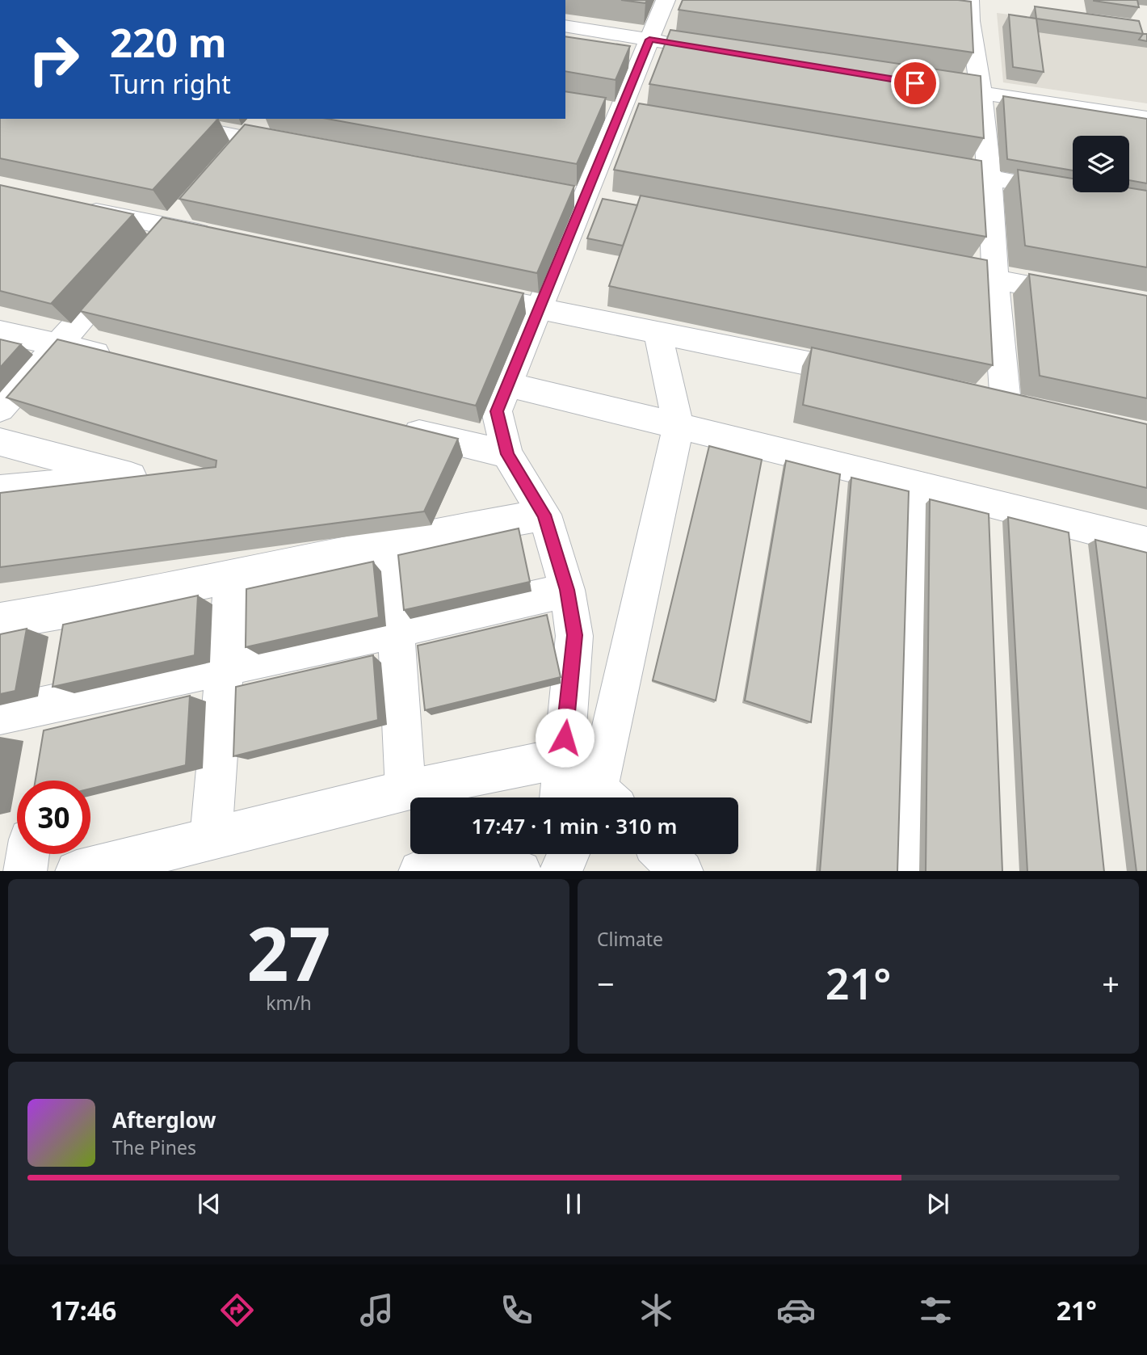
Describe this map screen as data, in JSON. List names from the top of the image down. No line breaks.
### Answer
{"page":{"turn":["220 m","Turn right"],"limit":"30","trip":"17:47 · 1 min · 310 m","tile":[["27","km/h"],"Climate"],"heat":["−","21°","+"],"song":["Afterglow","The Pines"],"tabs":["17:46","21°"]}}
